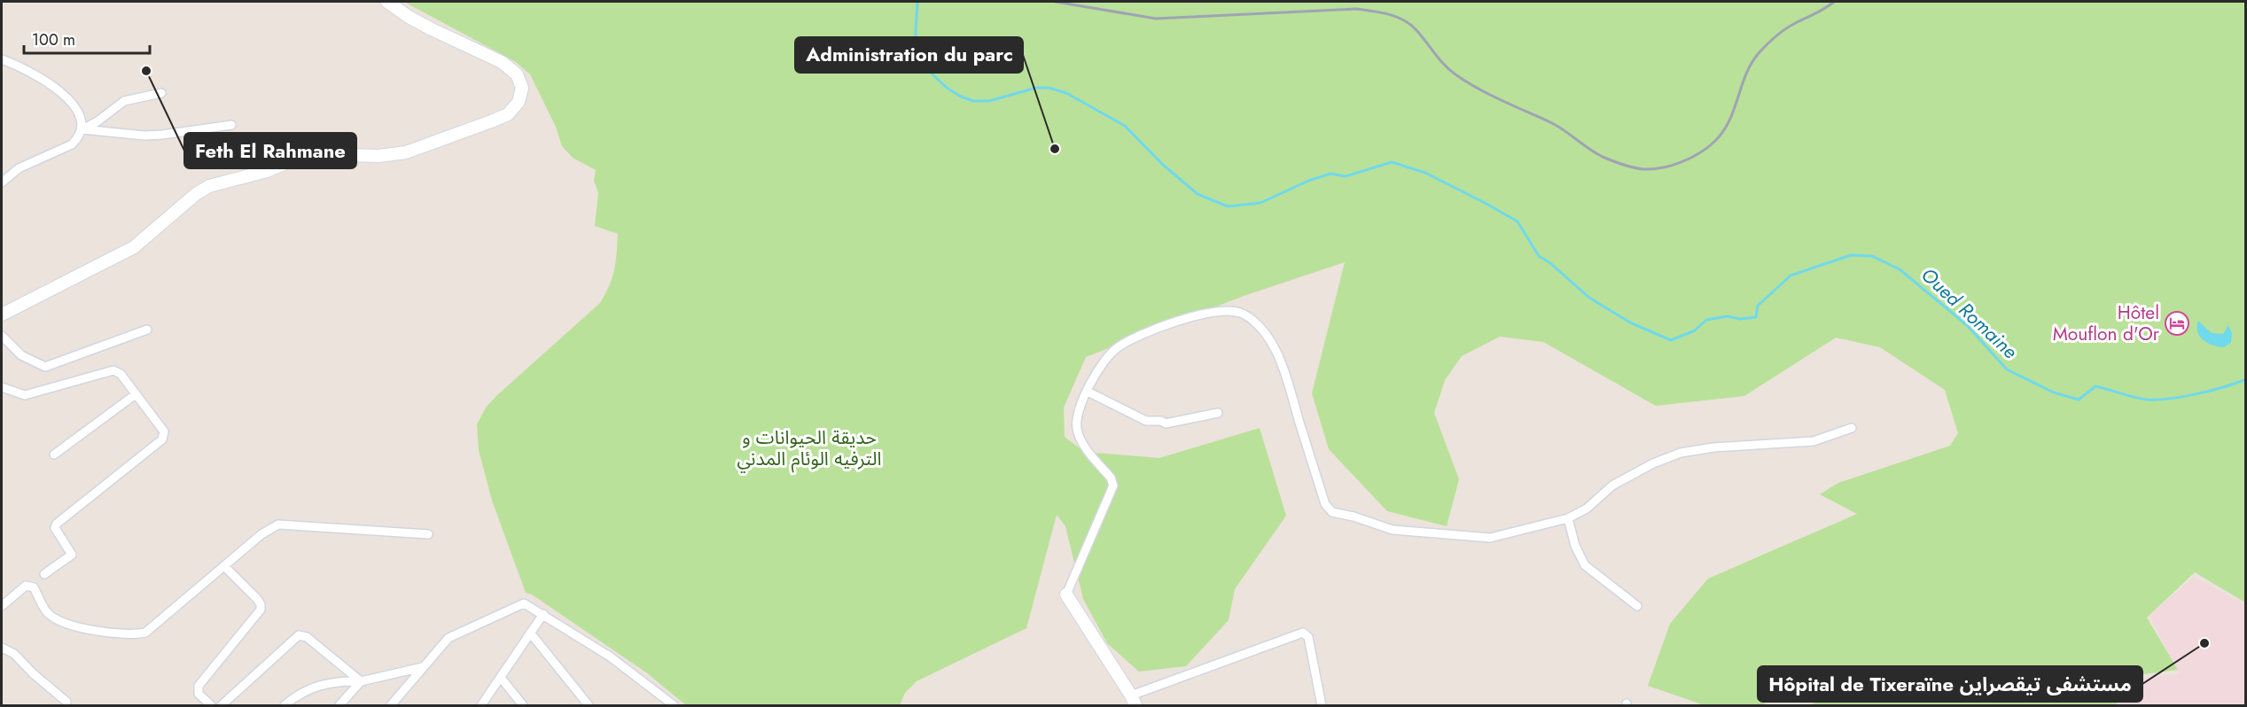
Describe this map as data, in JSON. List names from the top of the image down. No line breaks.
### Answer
{"water":["Oued Romaine"],"parks":["حديقة الحيوانات و الترفيه الوئام المدني"],"places":{"other":["Feth El Rahmane","Administration du parc","Hôpital de Tixeraïne مستشفى تيقصراين"],"hotel":["Hôtel Mouflon d'Or"]},"scale_bar":"100 m"}
